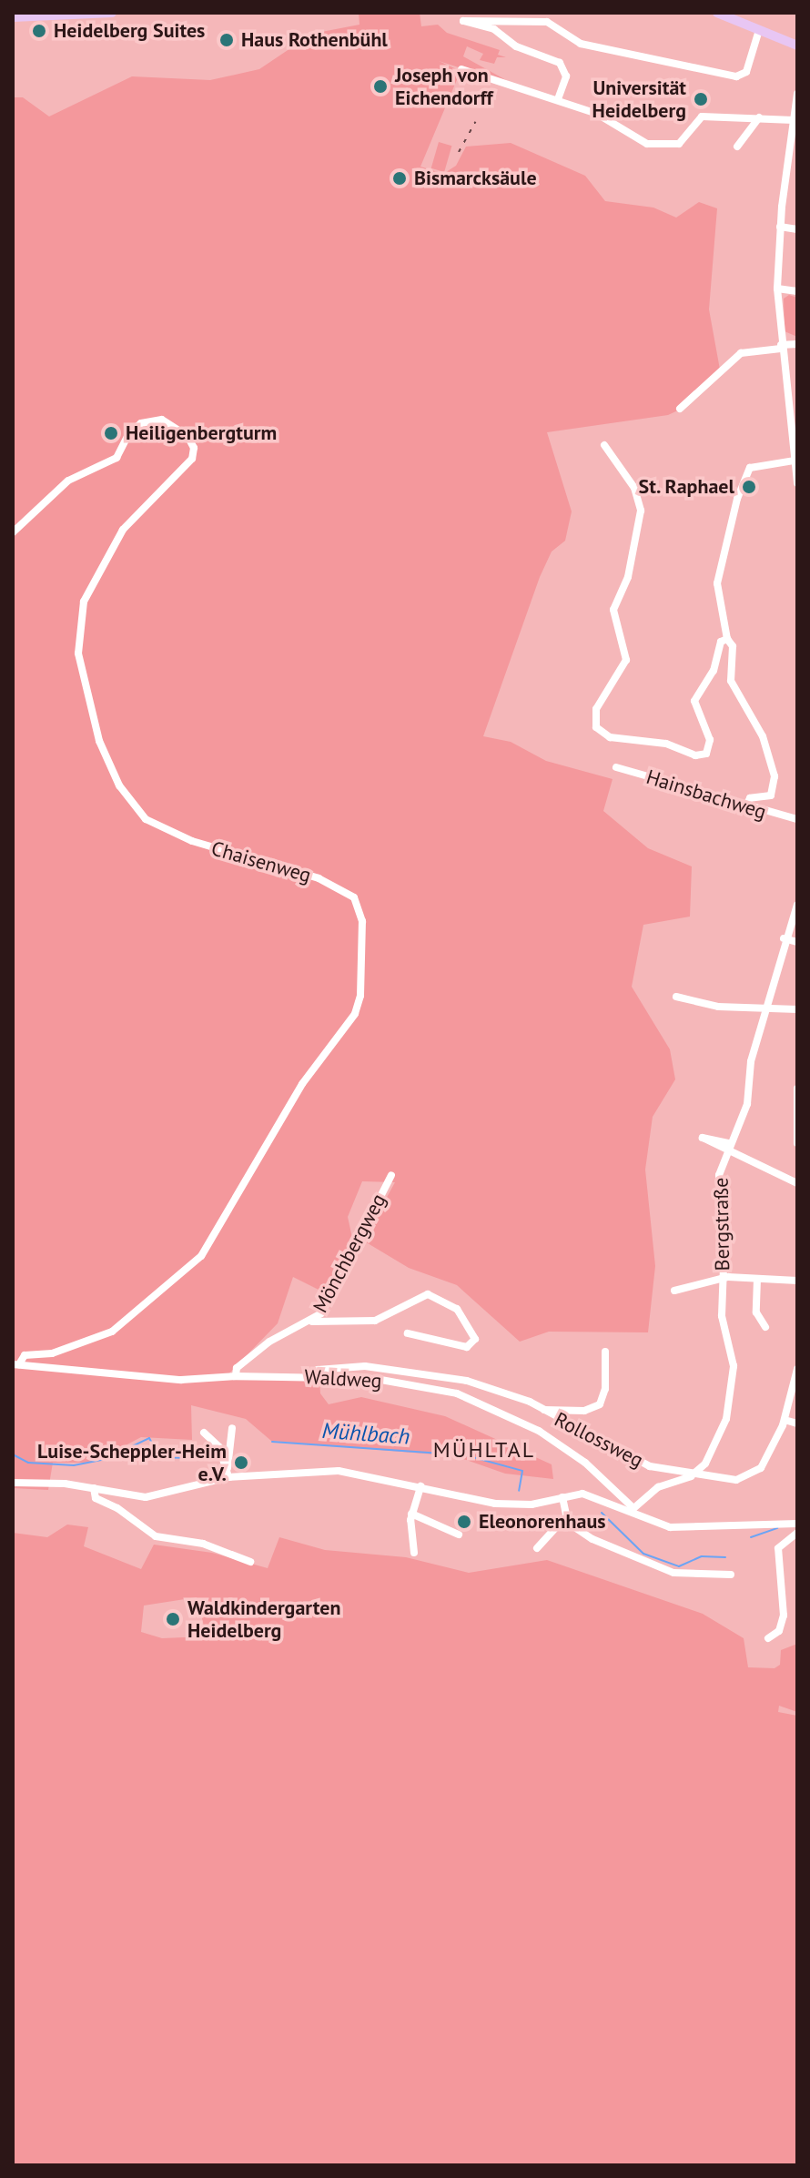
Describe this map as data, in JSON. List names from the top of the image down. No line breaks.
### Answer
{"streets":{"street":["Hainsbachweg","Chaisenweg","Bergstraße","Mönchbergweg","Waldweg","Rollossweg"]},"crossings":[["Chaisenweg","Waldweg"],["Bergstraße","Rollossweg"],["Mönchbergweg","Waldweg"]],"districts":["MÜHLTAL"],"water":["Mühlbach"],"places":["Heidelberg Suites","Haus Rothenbühl","Joseph von Eichendorff","Universität Heidelberg","Bismarcksäule","Heiligenbergturm","St. Raphael","Luise-Scheppler-Heim e.V.","Eleonorenhaus","Waldkindergarten Heidelberg"]}
